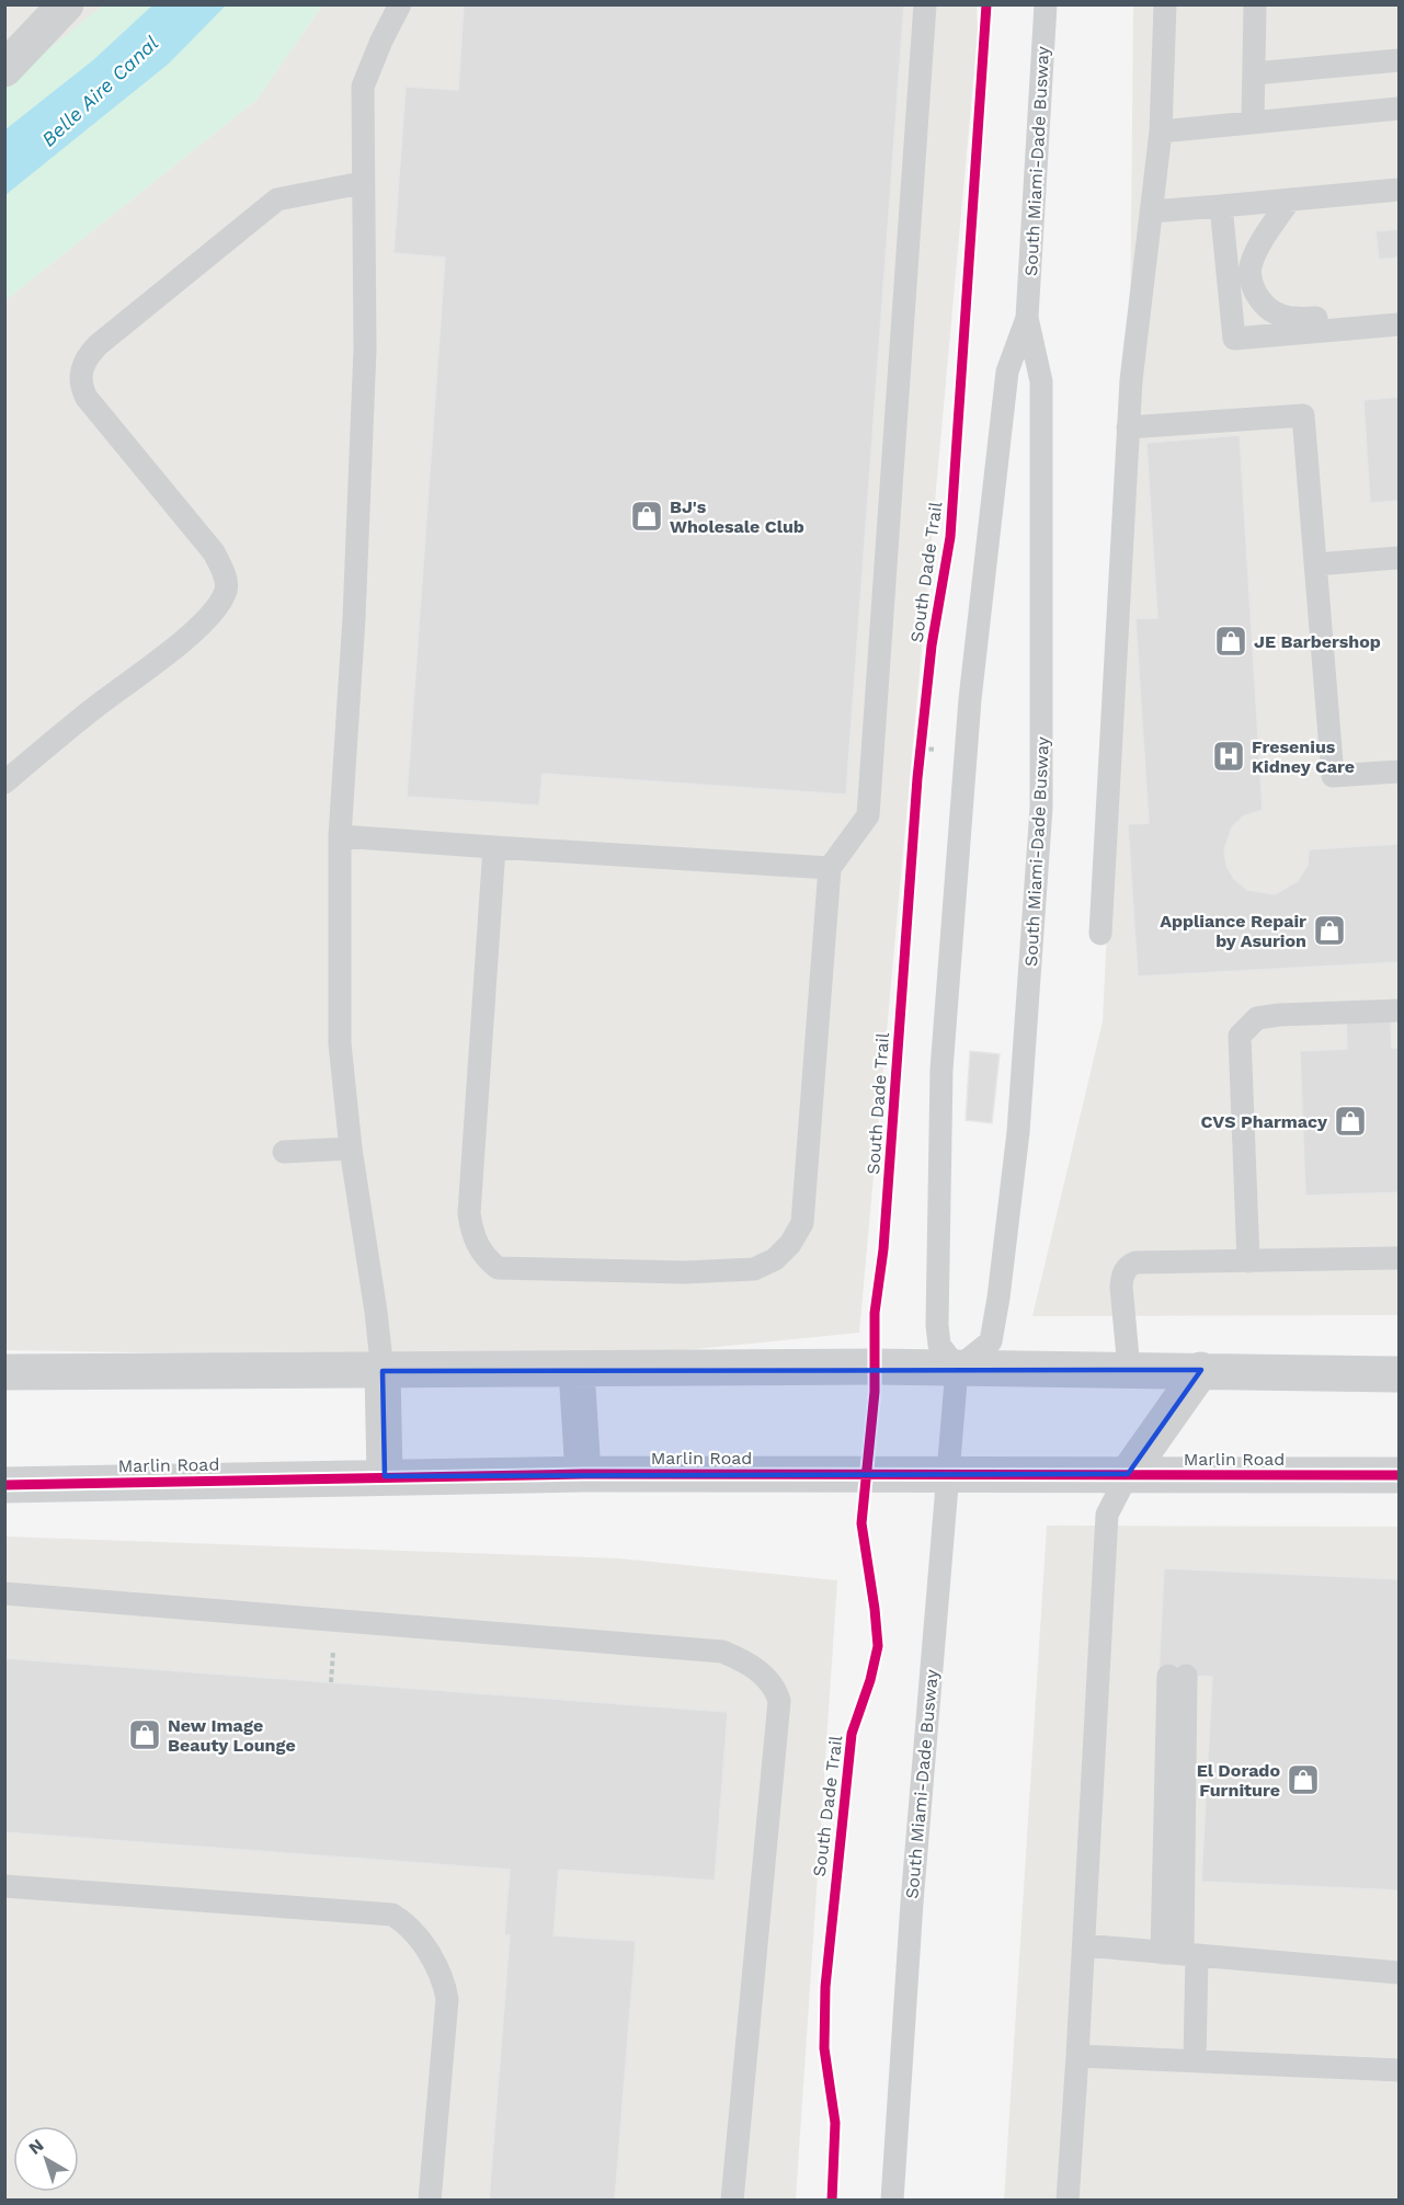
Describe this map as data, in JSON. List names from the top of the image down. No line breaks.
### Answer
{"streets":{"street":["Marlin Road"],"lane":["South Miami-Dade Busway"],"cycle path":["South Dade Trail"]},"crossings":[["South Miami-Dade Busway","Marlin Road"]],"water":["Belle Aire Canal"],"places":{"shop":["BJ's Wholesale Club","JE Barbershop","Appliance Repair by Asurion","CVS Pharmacy","New Image Beauty Lounge","El Dorado Furniture"],"hospital":["Fresenius Kidney Care"]},"north":"top left"}
